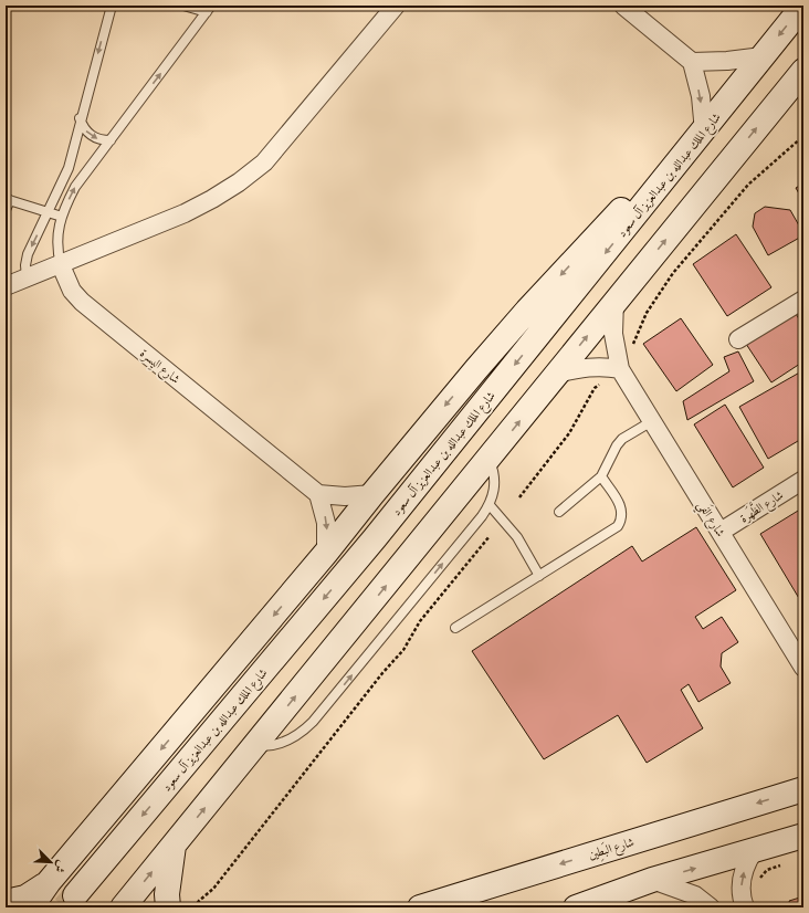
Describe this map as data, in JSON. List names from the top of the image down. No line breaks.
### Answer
{"streets":{"main road":["شارع الملك عبدالله بن عبدالعزيز آل سعود","شارع البَطِين"],"street":["شارع اليِسرة","شارع الظَّهَرة","شارع الفَي"]},"crossings":[["شارع الظَّهَرة","شارع الفَي"]],"north":"bottom right"}
